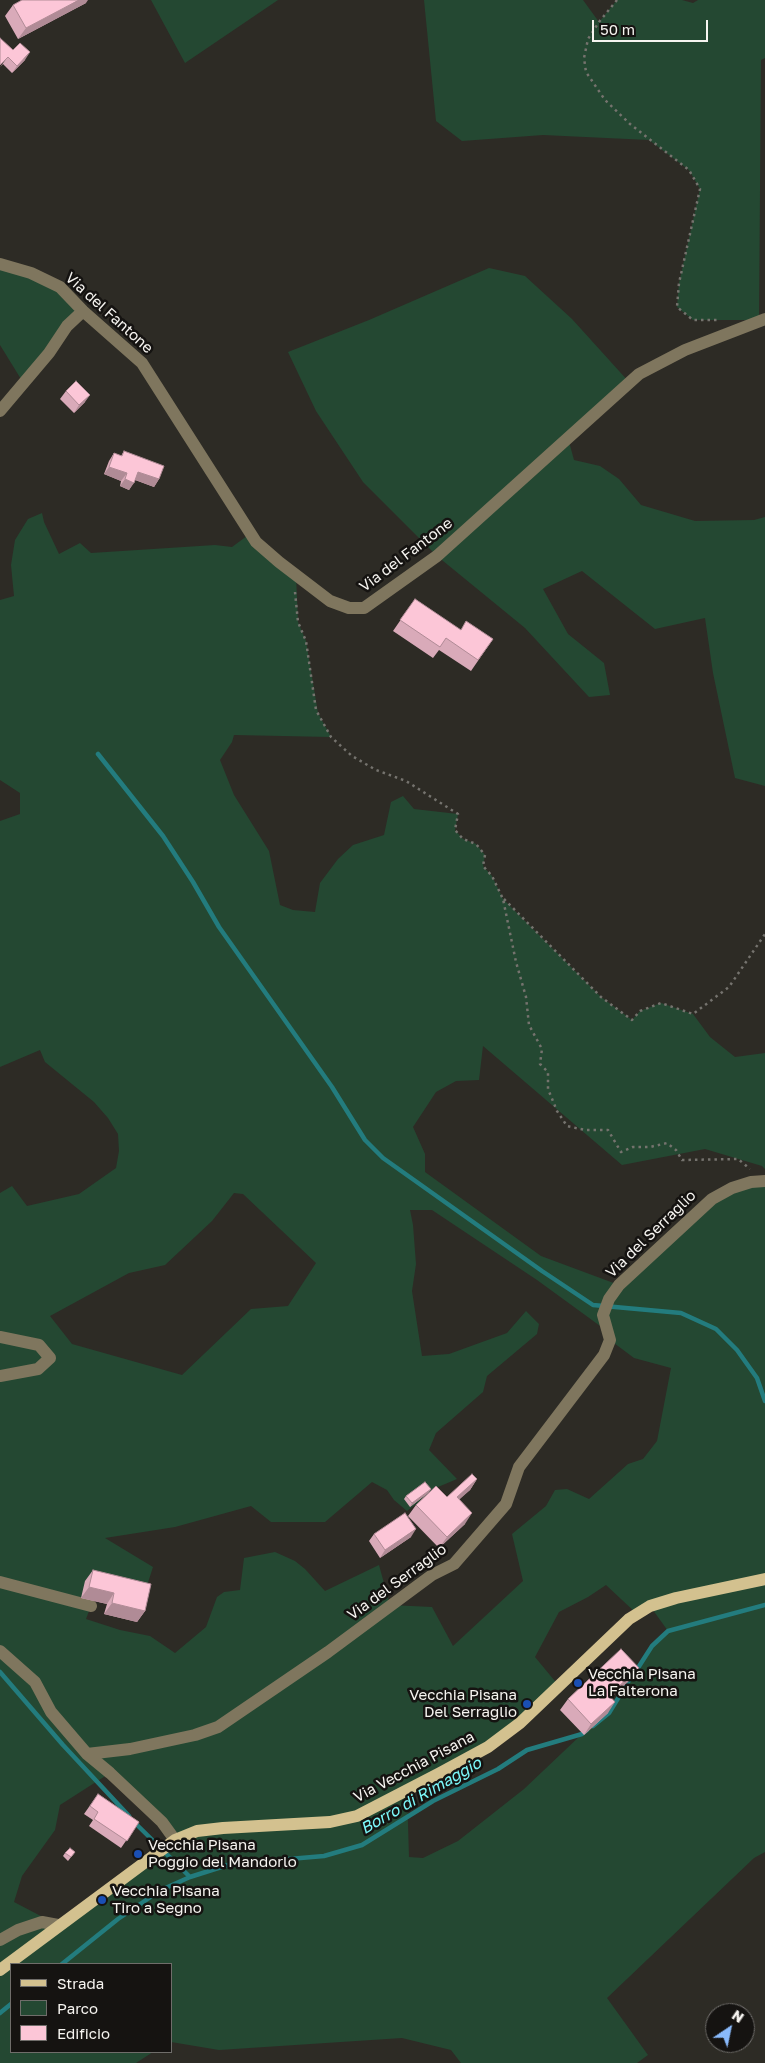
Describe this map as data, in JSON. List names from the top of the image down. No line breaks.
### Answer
{"streets":{"main road":["Via Vecchia Pisana"],"street":["Via del Fantone","Via del Serraglio"]},"water":["Borro di Rimaggio"],"places":["Vecchia Pisana La Falterona","Vecchia Pisana Del Serraglio","Vecchia Pisana Poggio del Mandorlo","Vecchia Pisana Tiro a Segno"],"legend":["Strada","Parco","Edificio"],"scale_bar":"50 m","north":"top right"}
